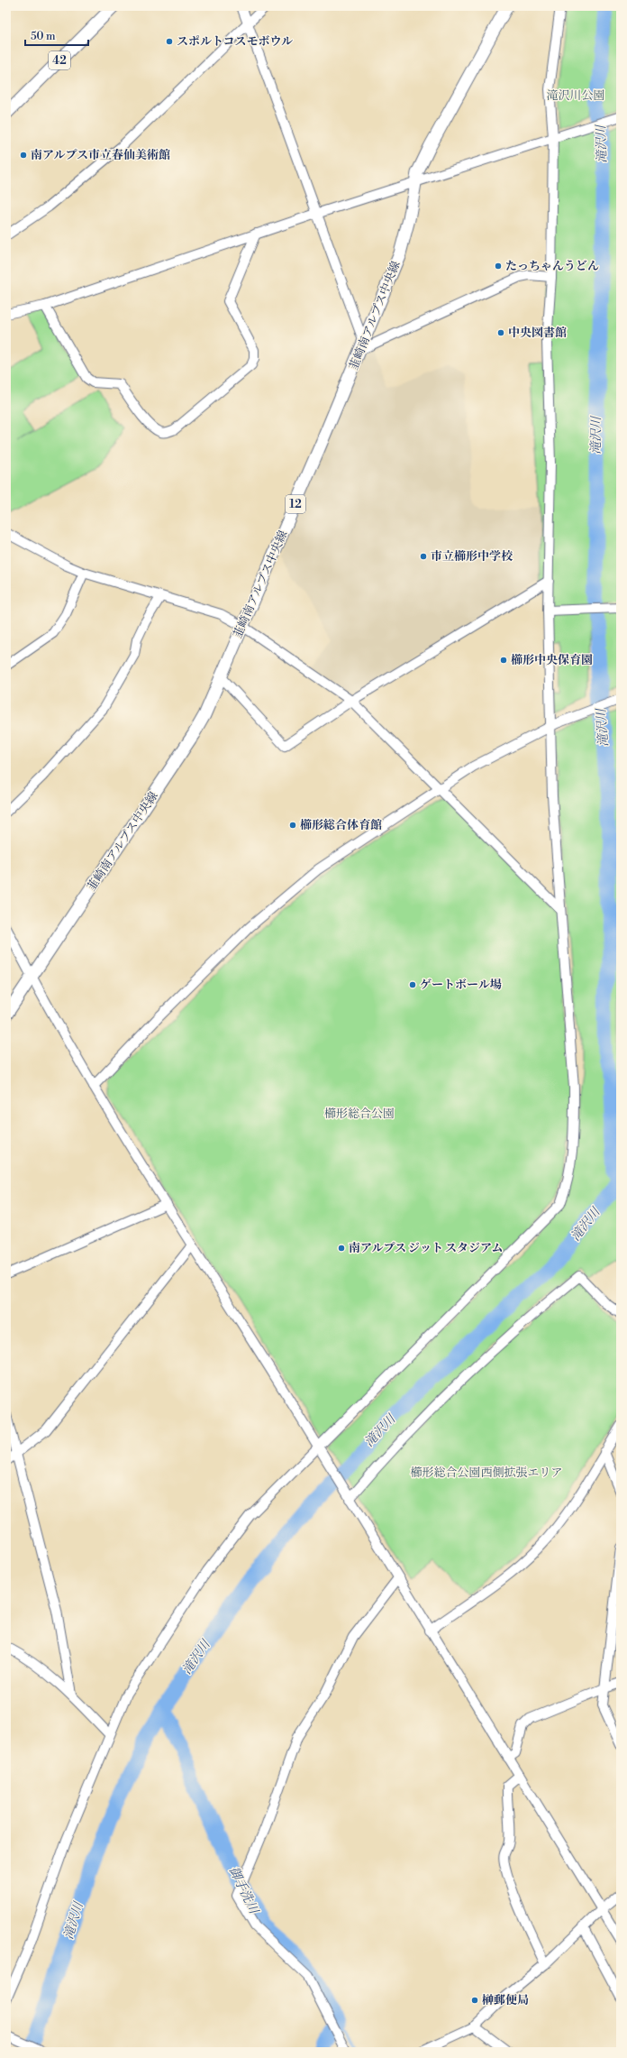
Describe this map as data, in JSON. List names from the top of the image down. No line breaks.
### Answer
{"streets":{"main road":["42","韮崎南アルプス中央線","12"]},"water":["滝沢川","御手洗川"],"parks":["滝沢川公園","櫛形総合公園","櫛形総合公園西側拡張エリア"],"places":["スポルトコスモボウル","南アルプス市立春仙美術館","たっちゃんうどん","中央図書館","市立櫛形中学校","櫛形中央保育園","櫛形総合体育館","ゲートボール場","南アルプス ジット スタジアム","榊郵便局"],"scale_bar":"50 m"}
